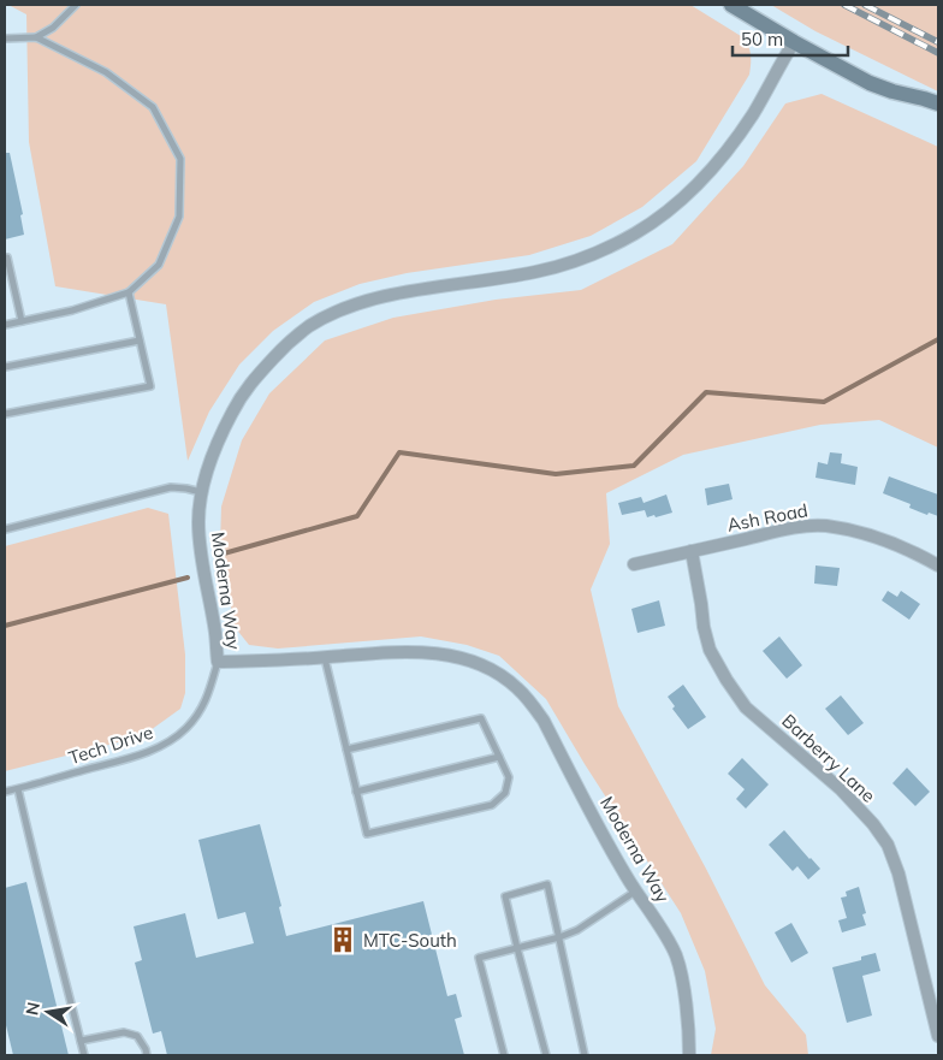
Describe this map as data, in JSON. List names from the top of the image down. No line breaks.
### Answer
{"streets":{"street":["Ash Road","Moderna Way","Barberry Lane"],"lane":["Tech Drive"]},"crossings":[["Ash Road","Barberry Lane"],["Moderna Way","Tech Drive"]],"places":{"building":["MTC-South"]},"scale_bar":"50 m","north":"left"}
